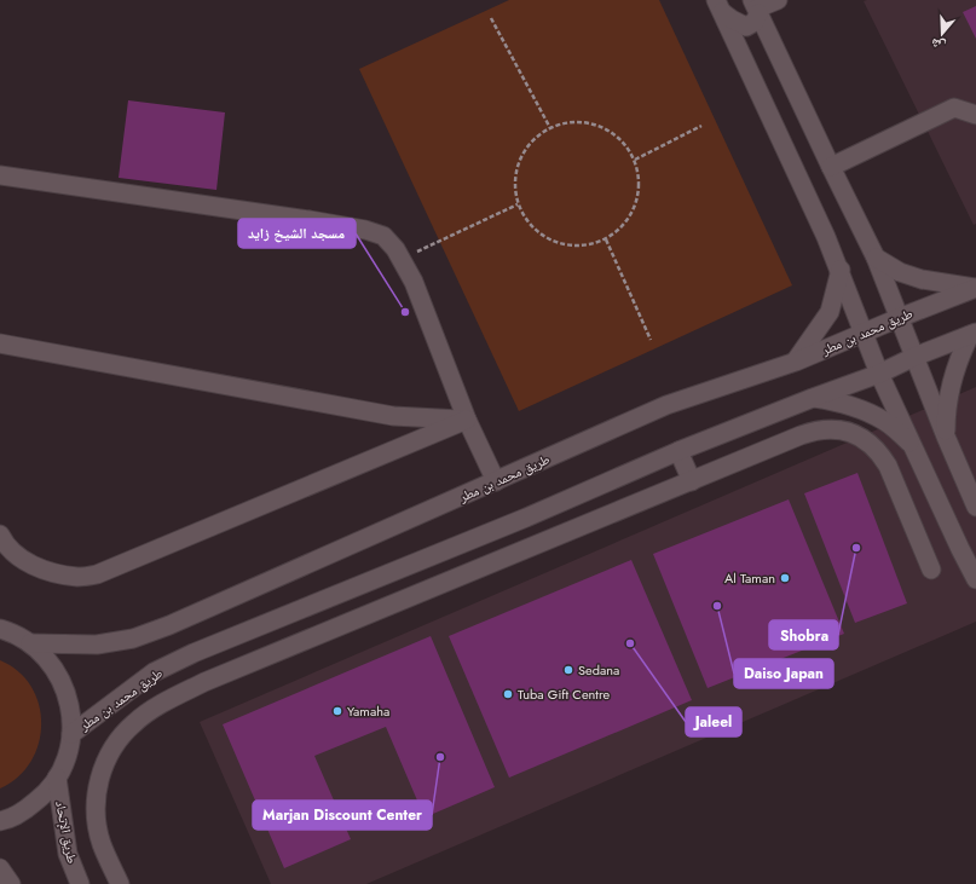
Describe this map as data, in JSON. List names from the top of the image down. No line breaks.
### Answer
{"streets":{"street":["طريق محمد بن مطر","طريق اﻹتحاد"]},"places":["مسجد الشيخ زايد","Shobra","Al Taman","Daiso Japan","Jaleel","Sedana","Tuba Gift Centre","Yamaha","Marjan Discount Center"],"north":"bottom"}
